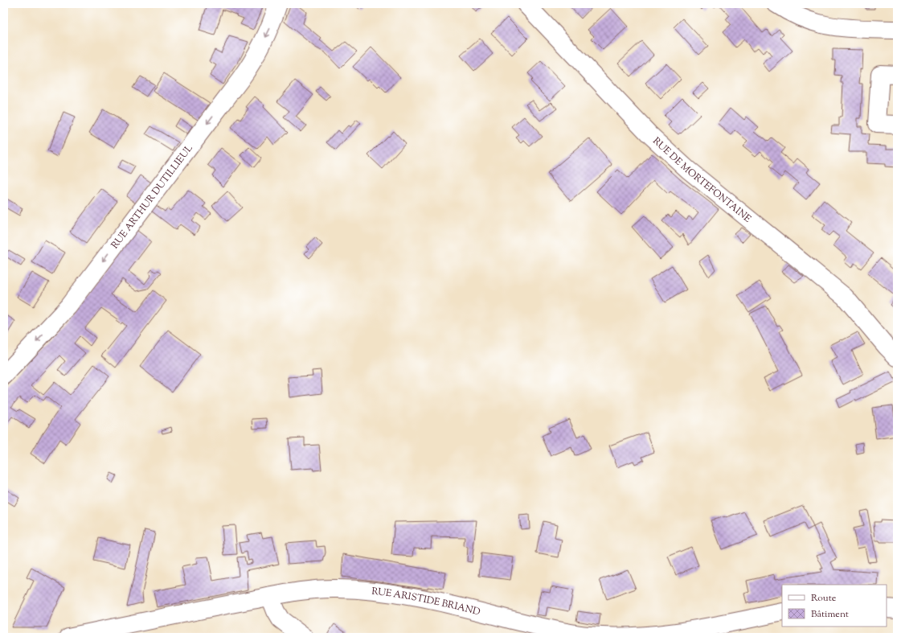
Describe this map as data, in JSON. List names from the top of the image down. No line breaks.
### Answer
{"streets":{"street":["RUE DE MORTEFONTAINE","RUE ARTHUR DUTILLIEUL","RUE ARISTIDE BRIAND"]},"one_way":["RUE ARTHUR DUTILLIEUL"],"legend":["Route","Bâtiment"]}
